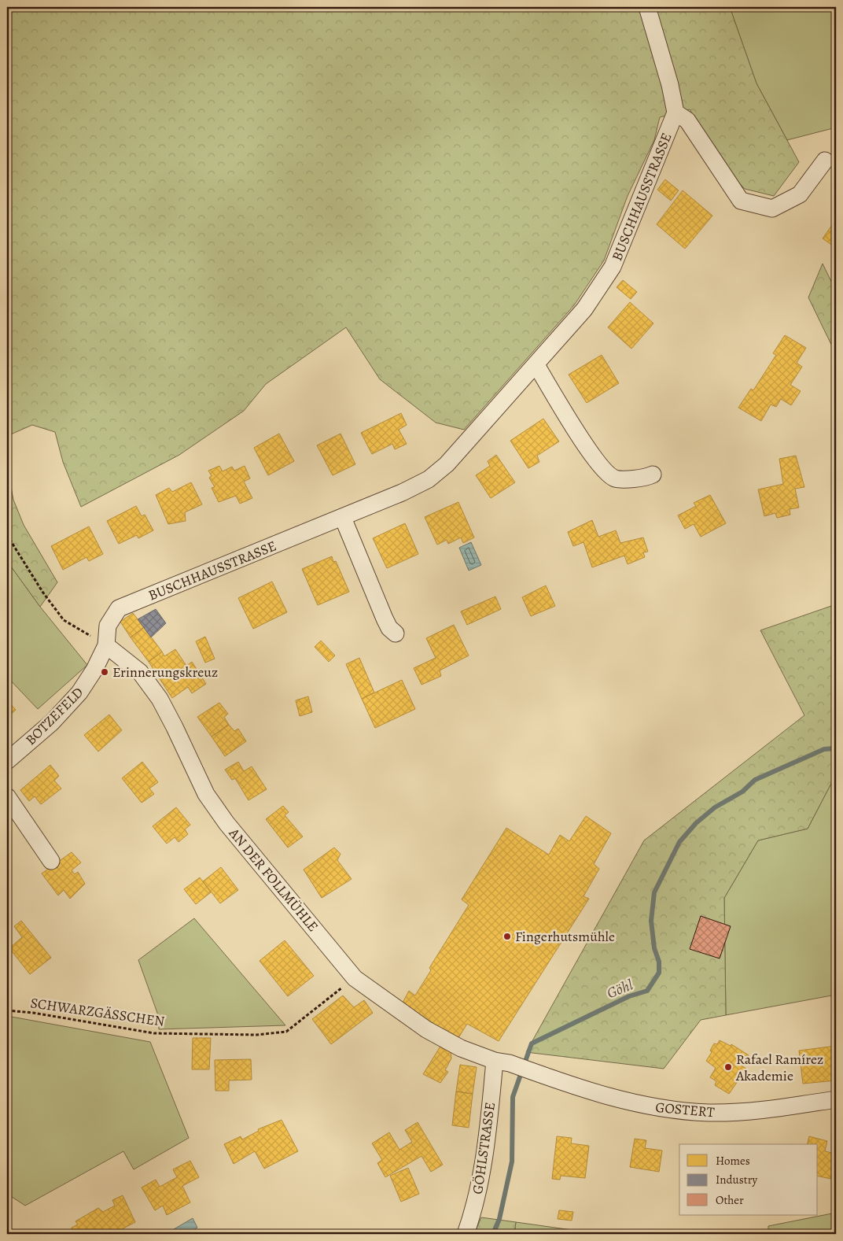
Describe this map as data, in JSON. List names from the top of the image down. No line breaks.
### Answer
{"streets":{"street":["BUSCHHAUSSTRASSE","BOTZEFELD","AN DER FOLLMÜHLE","GOSTERT","GÖHLSTRASSE"],"path":["SCHWARZGÄSSCHEN"]},"crossings":[["BUSCHHAUSSTRASSE","BOTZEFELD"],["BUSCHHAUSSTRASSE","AN DER FOLLMÜHLE"],["BOTZEFELD","AN DER FOLLMÜHLE"],["AN DER FOLLMÜHLE","SCHWARZGÄSSCHEN"],["AN DER FOLLMÜHLE","GOSTERT"],["AN DER FOLLMÜHLE","GÖHLSTRASSE"]],"water":["Göhl"],"places":["Erinnerungskreuz","Fingerhutsmühle","Rafael Ramírez Akademie"],"legend":["Homes","Industry","Other"]}
